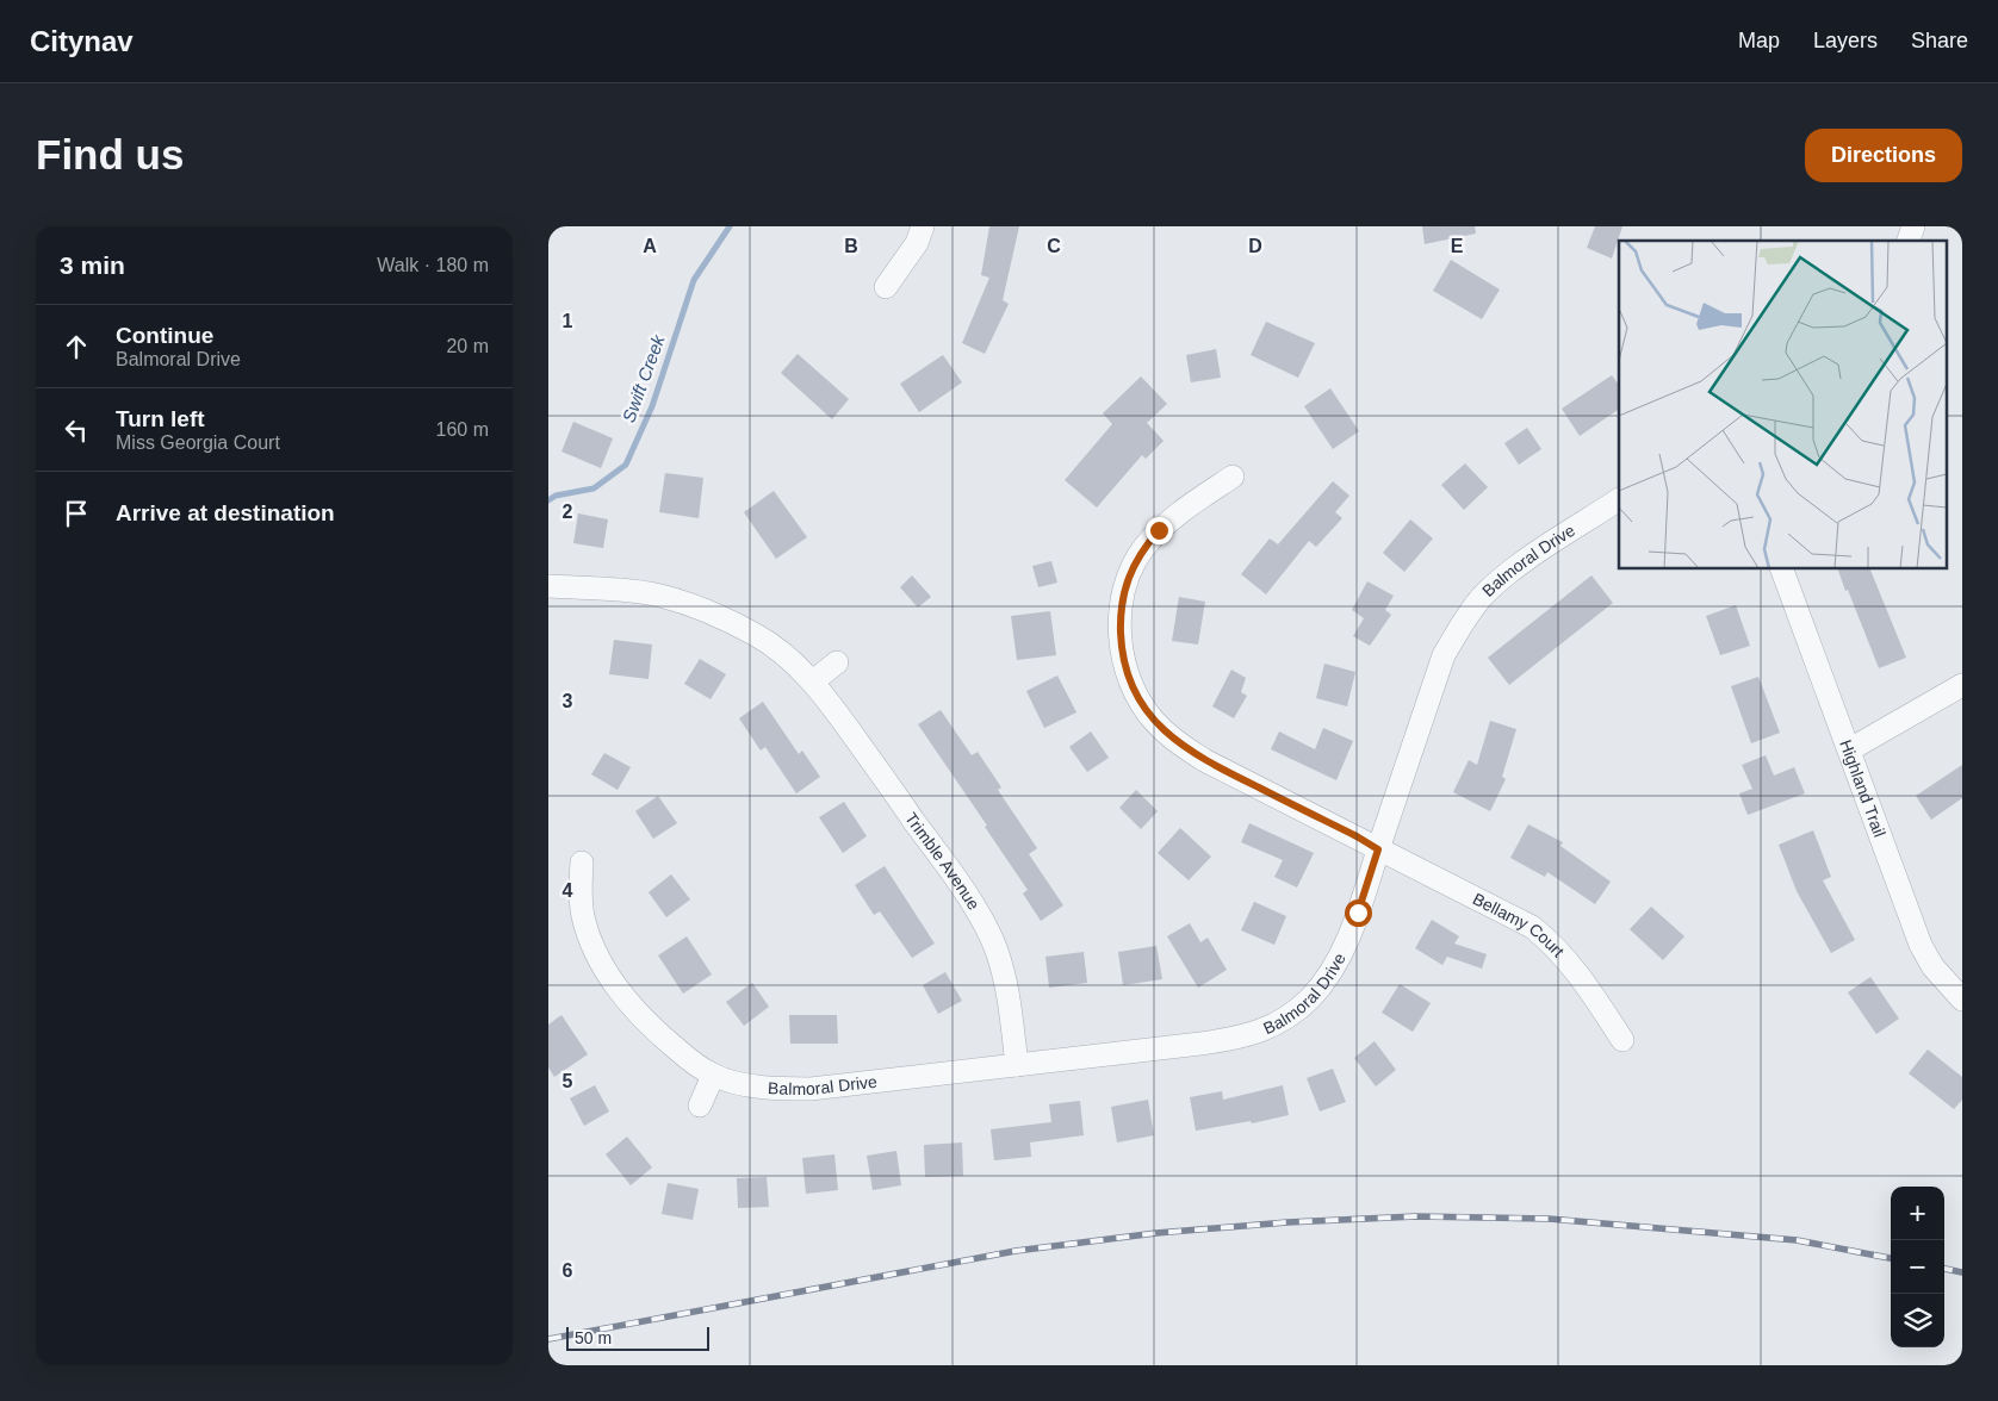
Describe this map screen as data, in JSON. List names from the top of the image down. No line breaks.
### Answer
{"streets":{"street":["Balmoral Drive","Highland Trail","Trimble Avenue","Bellamy Court"]},"crossings":[["Balmoral Drive","Trimble Avenue"],["Balmoral Drive","Bellamy Court"]],"water":["Swift Creek"],"scale_bar":"50 m","page":{"header":"Citynav","nav":["Map","Layers","Share"],"buttons":"Directions","title":"Find us","heading":["3 min","Walk · 180 m"],"list":[["Continue","Balmoral Drive","20 m"],["Turn left","Miss Georgia Court","160 m"],"Arrive at destination"],"map_buttons":["+","−"],"scale":"50 m"},"grid":{"columns":["A","B","C","D","E"],"rows":["1","2","3","4","5","6"]}}
